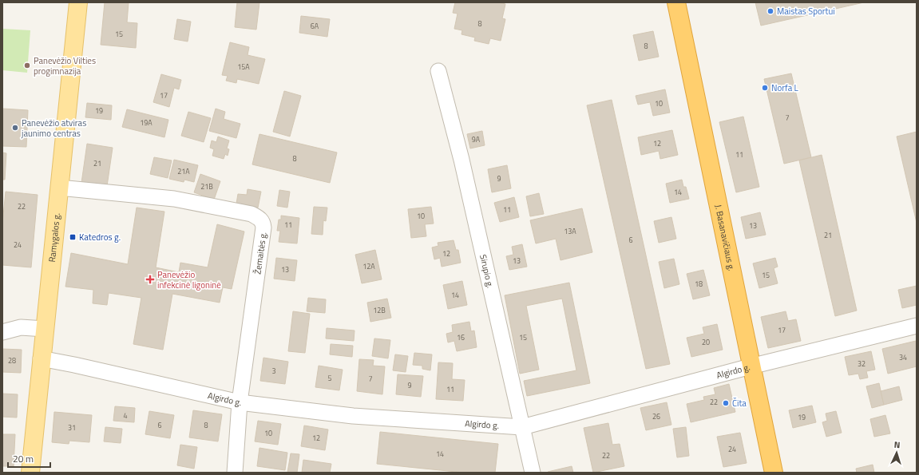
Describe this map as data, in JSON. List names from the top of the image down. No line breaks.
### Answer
{"streets":{"highway":["J. Basanavičiaus g."],"main road":["Ramygalos g."],"street":["Žemaitės g.","Sirupio g.","Algirdo g."]},"crossings":[["Ramygalos g.","Žemaitės g."],["Ramygalos g.","Algirdo g."],["J. Basanavičiaus g.","Algirdo g."],["Žemaitės g.","Algirdo g."],["Sirupio g.","Algirdo g."]],"places":{"other":["Maistas Sportui","Panevėžio Vilties progimnazija","Norfa L","Panevėžio atviras jaunimo centras","Čita"],"transit":["Katedros g."],"health":["Panevėžio infekcinė ligoninė"]},"house_numbers":["8","6A","15","8","15A","17","10","19","7","19A","9A","12","11","8","21","21A","9","21B","14","22","11","10","11","13","13A","21","6","24","12","13","12A","13","15","18","14","12B","17","16","15","20","34","28","32","3","5","7","9","11","22","4","26","19","6","8","31","10","12","24","14","22"],"scale_bar":"20 m","north":"top"}
